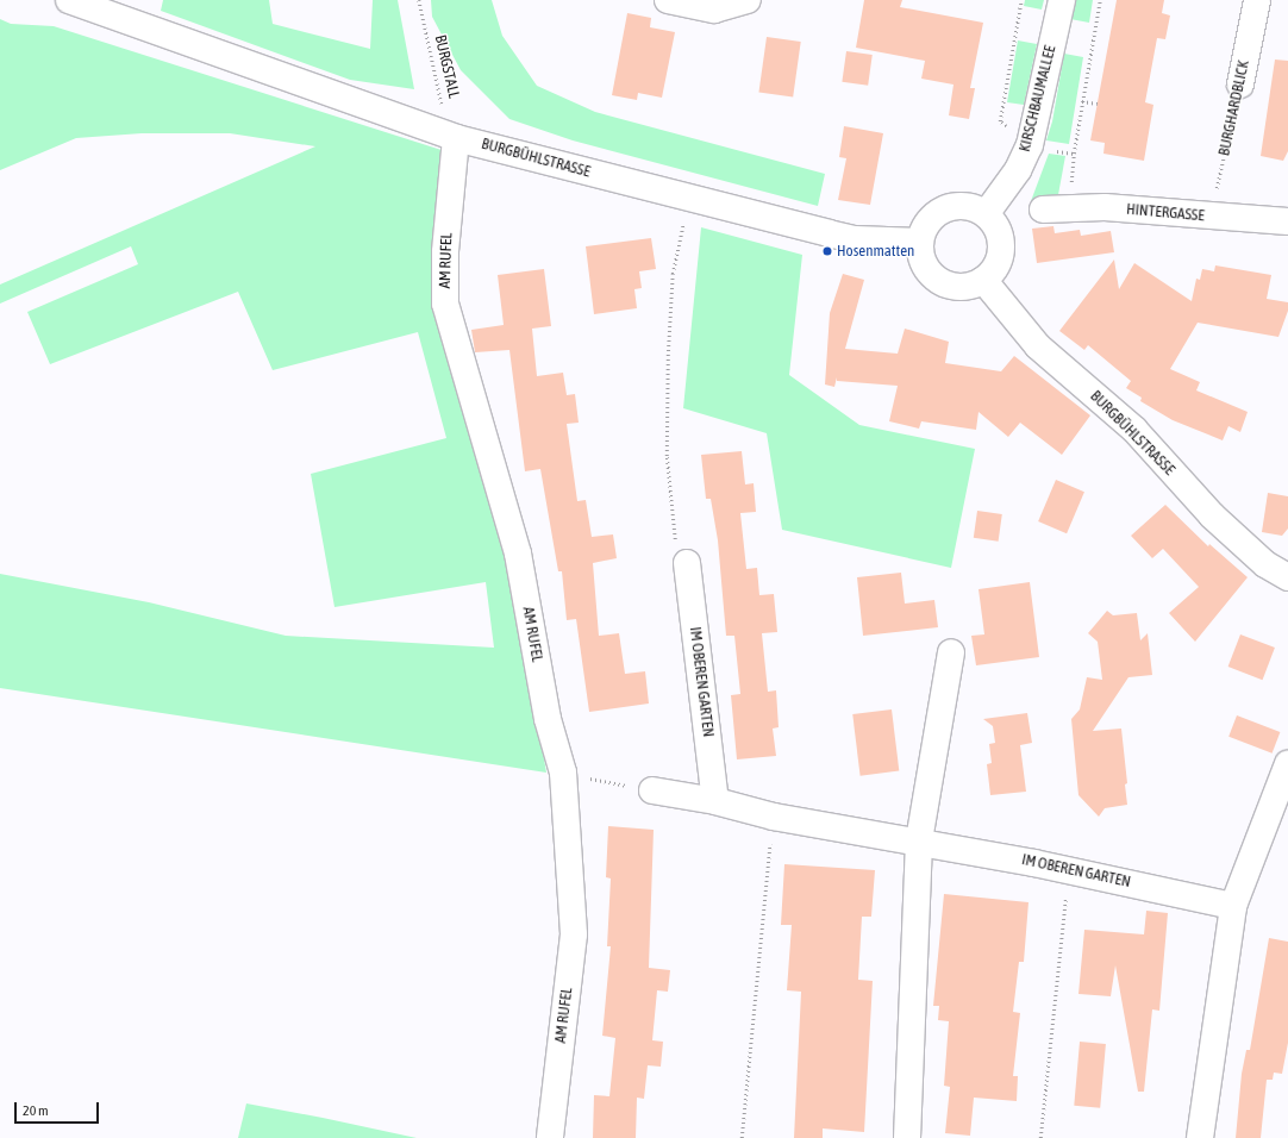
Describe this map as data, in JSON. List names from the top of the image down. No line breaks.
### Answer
{"streets":{"street":["KIRSCHBAUMALLEE","BURGHARDBLICK","BURGBÜHLSTRASSE","HINTERGASSE","AM RUFEL","IM OBEREN GARTEN"],"path":["BURGSTALL"]},"crossings":[["BURGSTALL","BURGBÜHLSTRASSE"],["BURGSTALL","AM RUFEL"],["KIRSCHBAUMALLEE","BURGBÜHLSTRASSE"],["BURGHARDBLICK","HINTERGASSE"],["BURGBÜHLSTRASSE","AM RUFEL"]],"places":["Hosenmatten"],"scale_bar":"20 m"}
